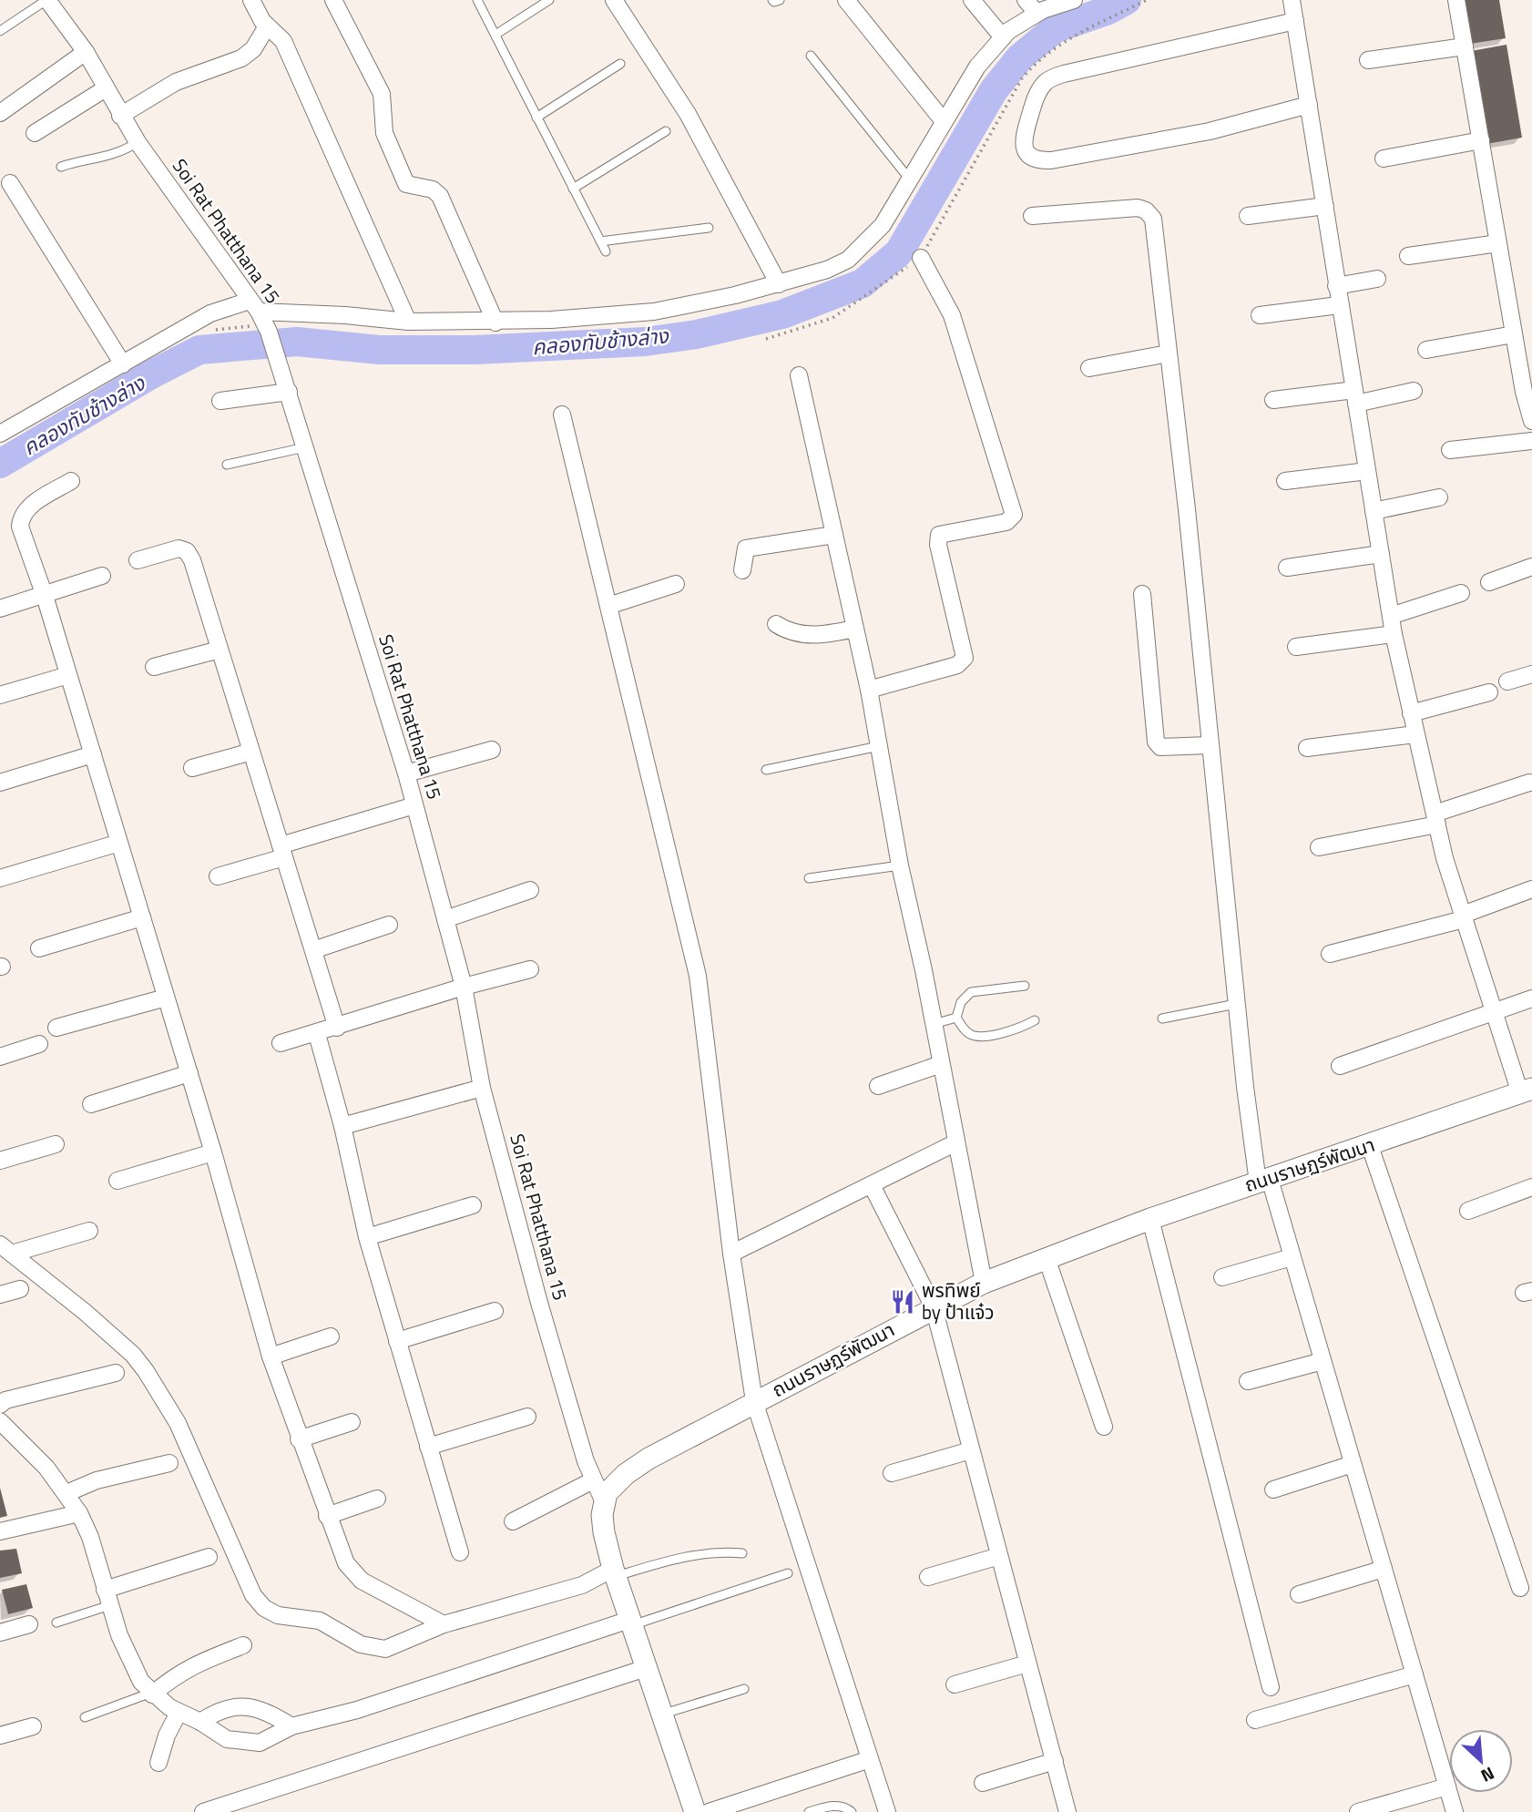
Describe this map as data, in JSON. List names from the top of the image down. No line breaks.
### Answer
{"streets":{"street":["Soi Rat Phatthana 15","ถนนราษฏร์พัฒนา"]},"crossings":[["Soi Rat Phatthana 15","ถนนราษฏร์พัฒนา"]],"water":["คลองทับช้างล่าง"],"places":{"restaurant":["พรทิพย์ by ป้าแจ๋ว"]},"north":"bottom right"}
